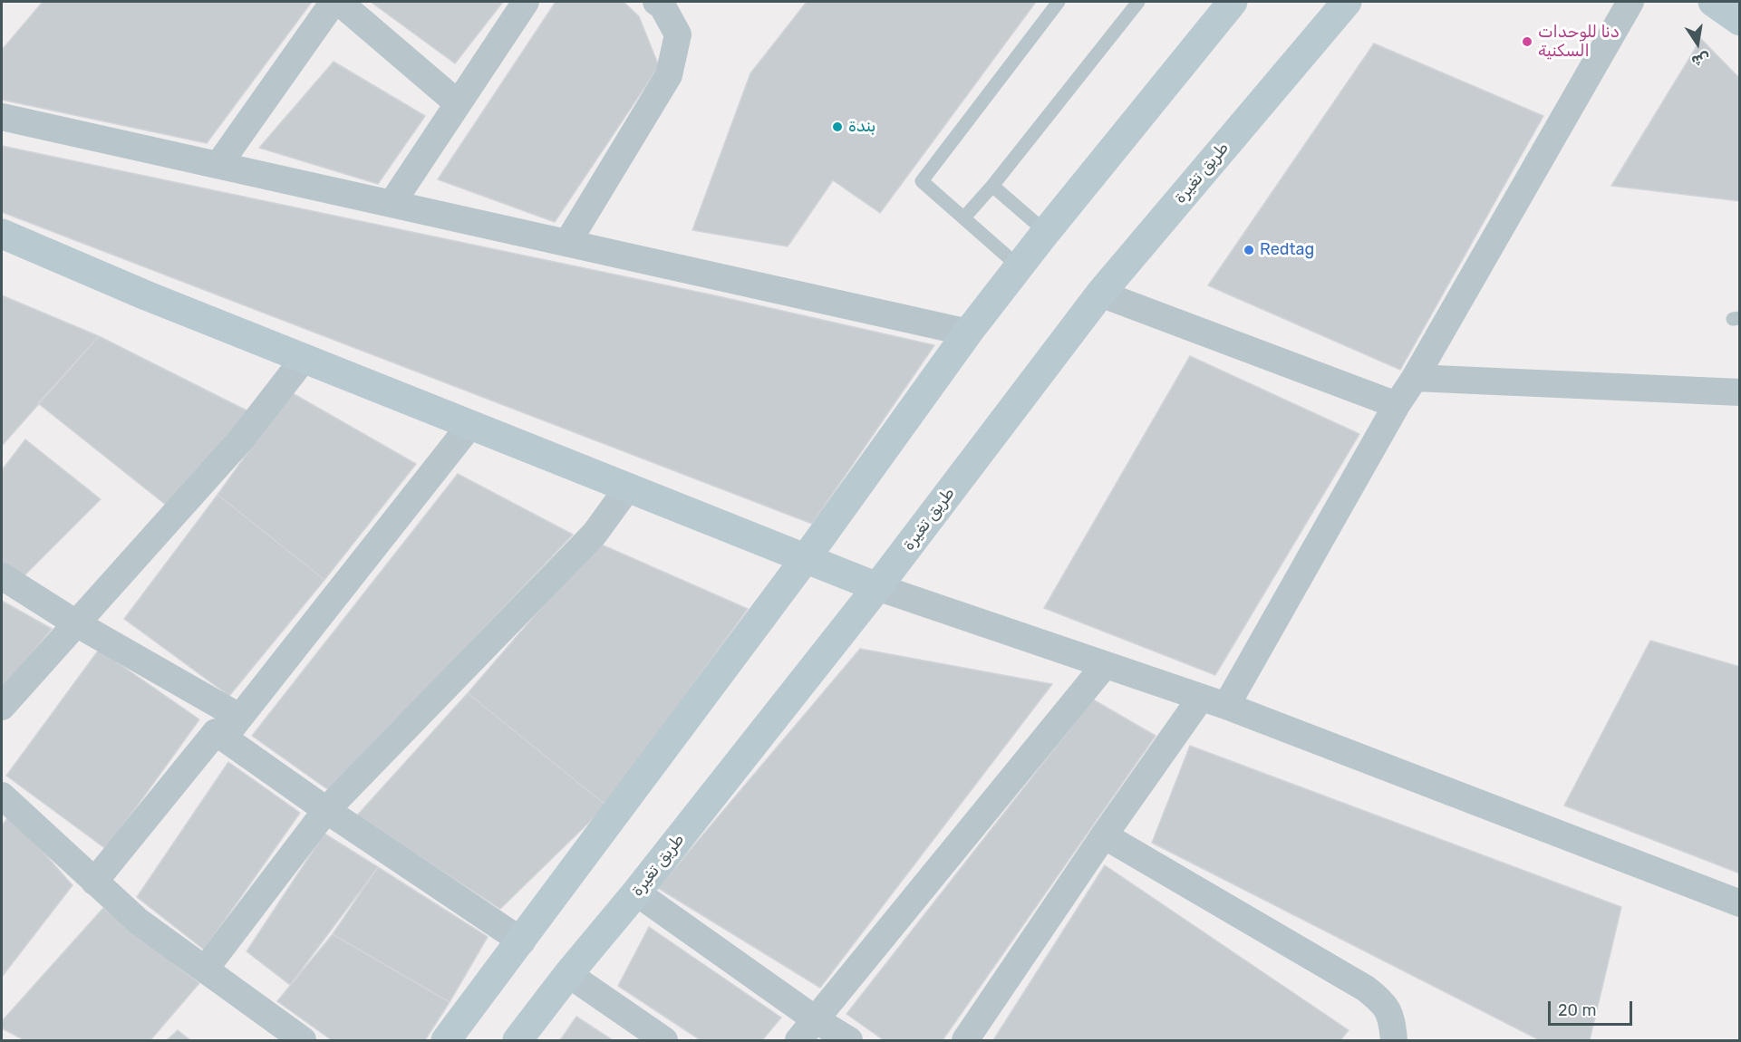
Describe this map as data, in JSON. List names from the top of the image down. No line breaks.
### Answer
{"streets":{"main road":["طريق تغيرة"]},"places":["دنا للوحدات السكنية","بندة","Redtag"],"scale_bar":"20 m","north":"bottom"}
